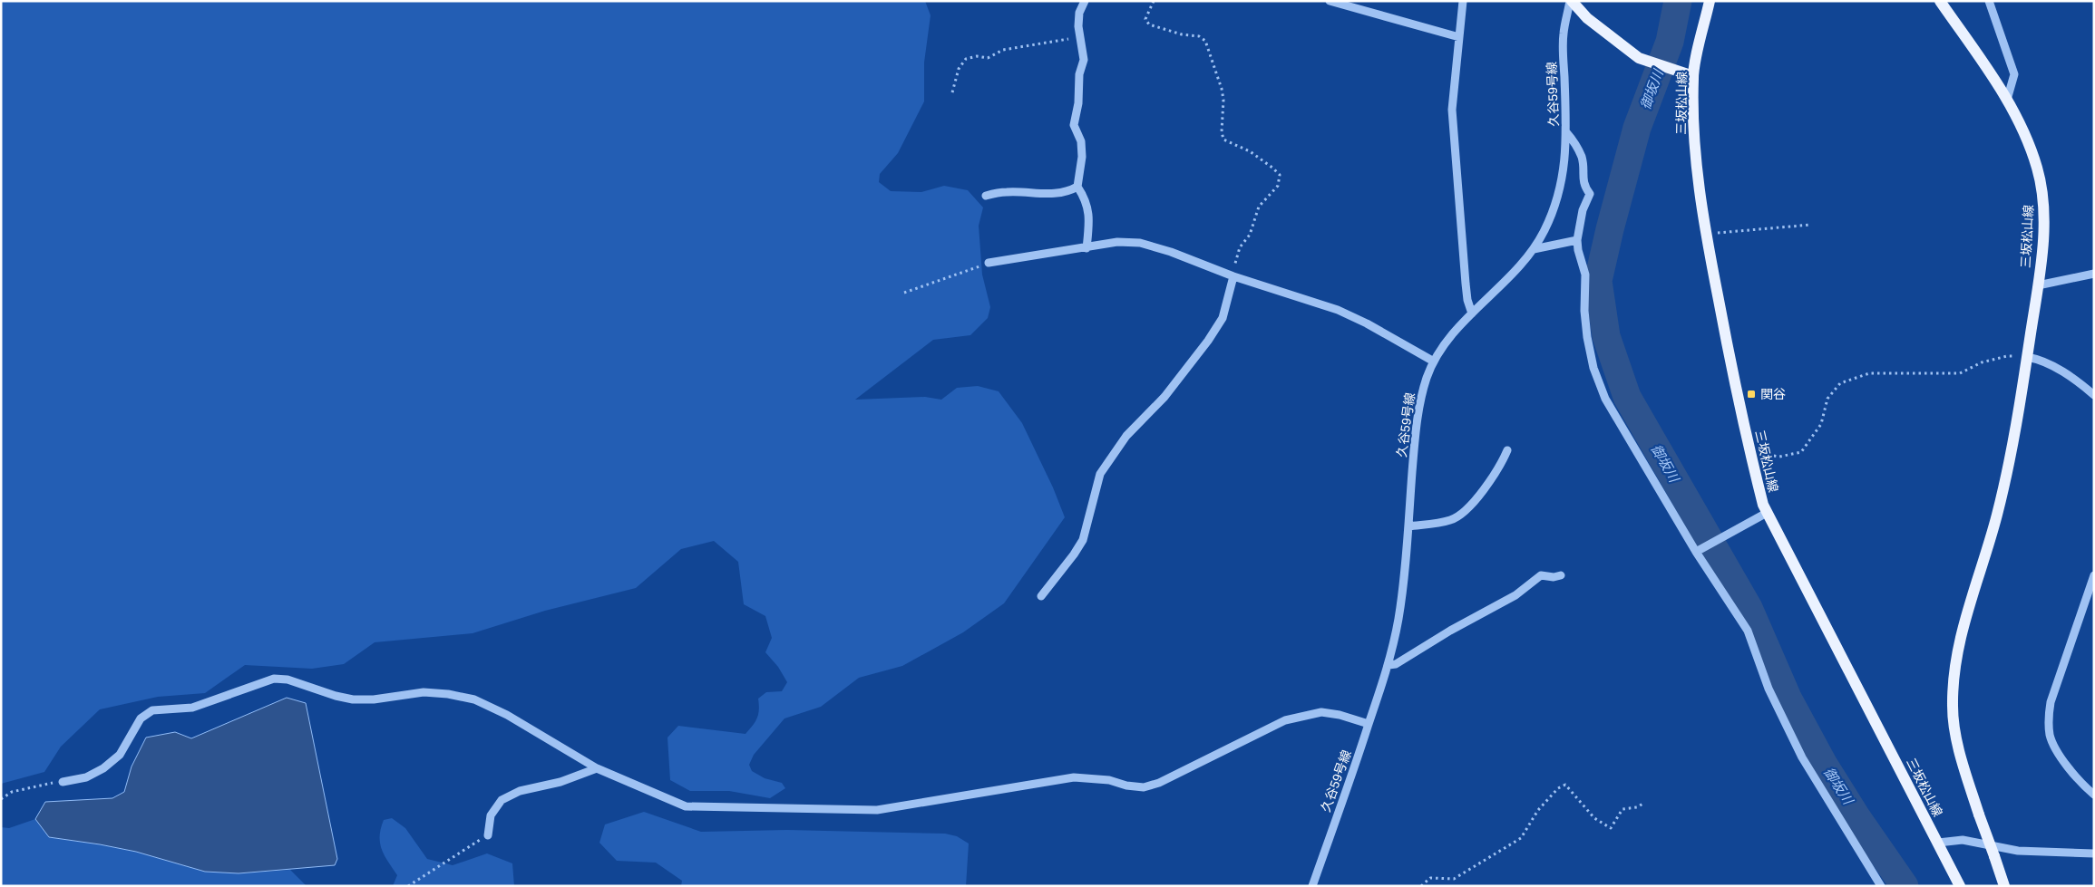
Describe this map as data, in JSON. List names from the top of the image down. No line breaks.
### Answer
{"streets":{"main road":["三坂松山線"],"street":["久谷59号線"]},"water":["御坂川"],"places":{"transit":["関谷"]}}
